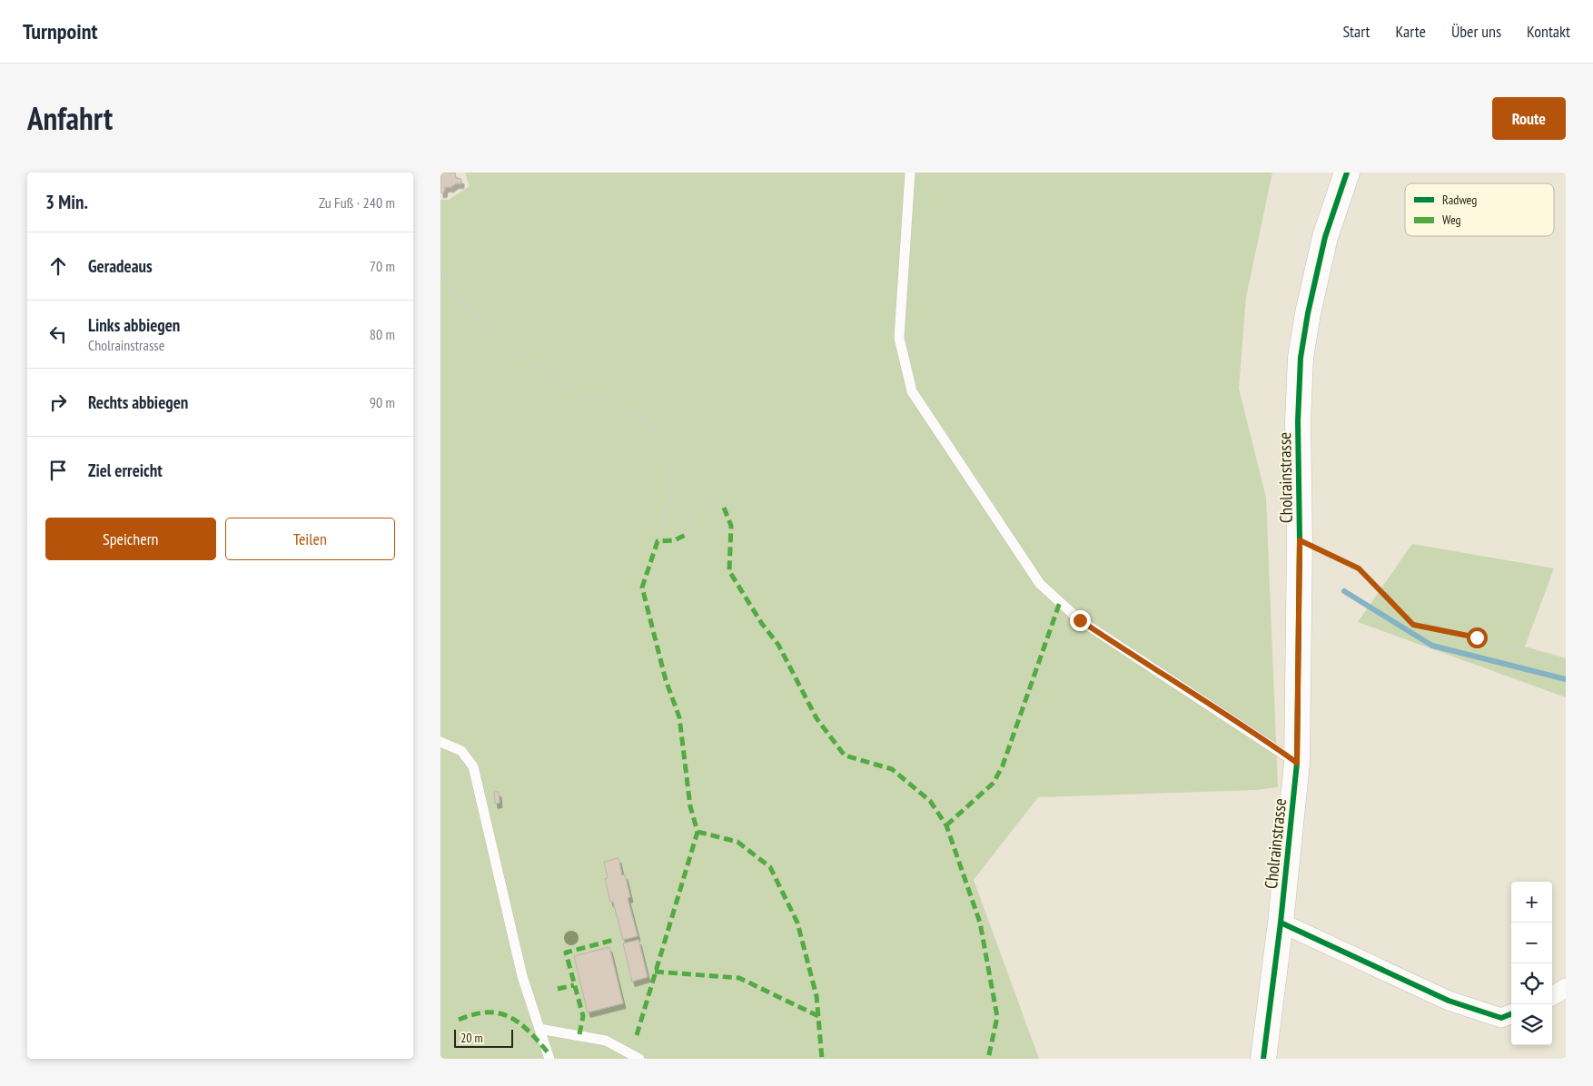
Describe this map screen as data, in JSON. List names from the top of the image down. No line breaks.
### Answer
{"streets":{"street":["Cholrainstrasse"]},"legend":["Radweg","Weg"],"scale_bar":"20 m","page":{"header":"Turnpoint","nav":["Start","Karte","Über uns","Kontakt"],"title":"Anfahrt","buttons":["Route",["Speichern","Teilen"]],"heading":["3 Min.","Zu Fuß · 240 m"],"list":[["Geradeaus","70 m"],["Links abbiegen","Cholrainstrasse","80 m"],["Rechts abbiegen","90 m"],"Ziel erreicht"],"map_buttons":["+","−"],"scale":"20 m"}}
